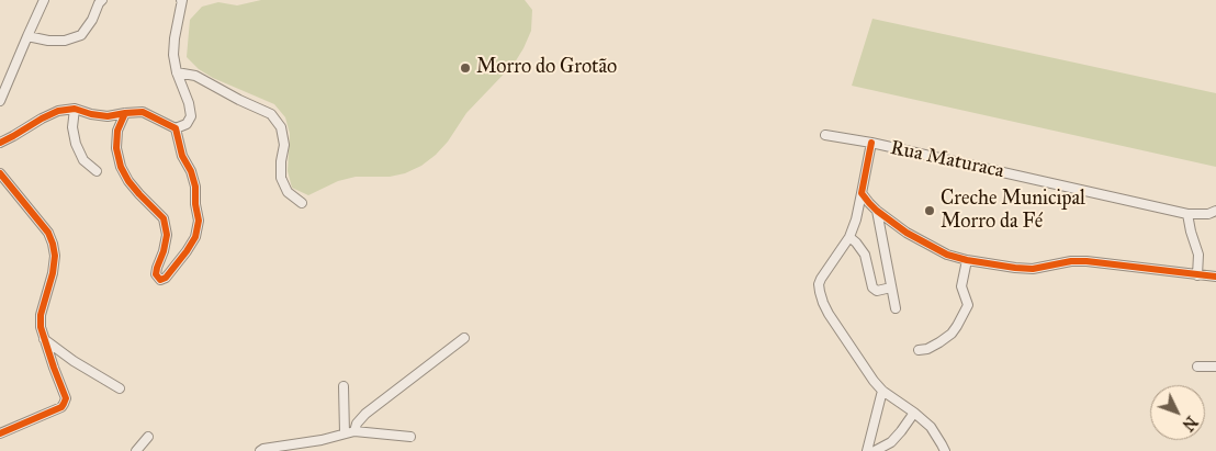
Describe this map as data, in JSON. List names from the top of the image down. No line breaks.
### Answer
{"streets":{"street":["Rua Maturaca"]},"places":["Morro do Grotão","Creche Municipal Morro da Fé"],"north":"bottom right"}
